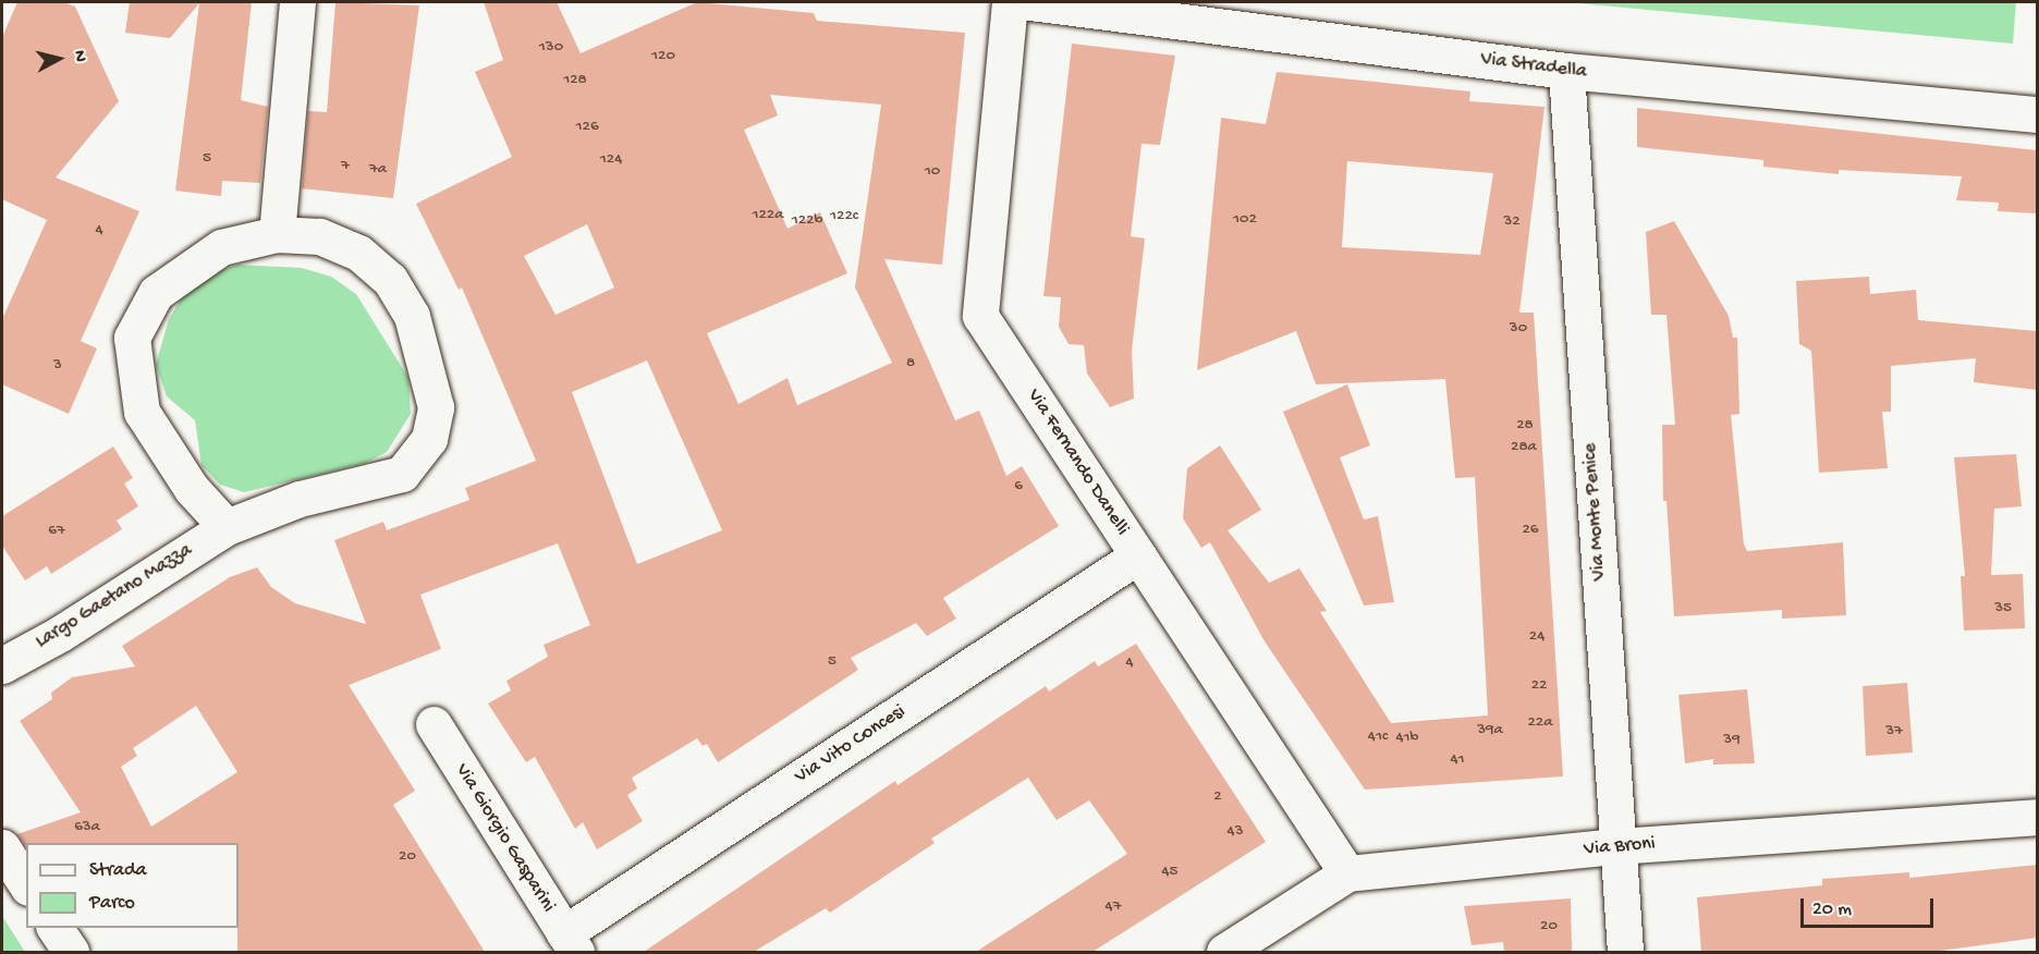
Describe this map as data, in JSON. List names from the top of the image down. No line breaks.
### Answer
{"streets":{"street":["Via Stradella","Via Fernando Danelli","Via Monte Penice","Largo Gaetano Mazza","Via Vito Concesi","Via Giorgio Gasparini","Via Broni"]},"crossings":[["Via Stradella","Via Monte Penice"],["Via Fernando Danelli","Via Vito Concesi"],["Via Fernando Danelli","Via Broni"],["Via Monte Penice","Via Broni"],["Via Vito Concesi","Via Giorgio Gasparini"]],"house_numbers":["130","120","128","126","5","124","7","7a","10","122a","122c","102","122b","32","4","30","8","3","28","28a","6","26","67","35","24","5","4","22","22a","39a","37","41c","41b","39","41","2","63a","43","20","45","47","20"],"legend":["Strada","Parco"],"scale_bar":"20 m","north":"right"}
